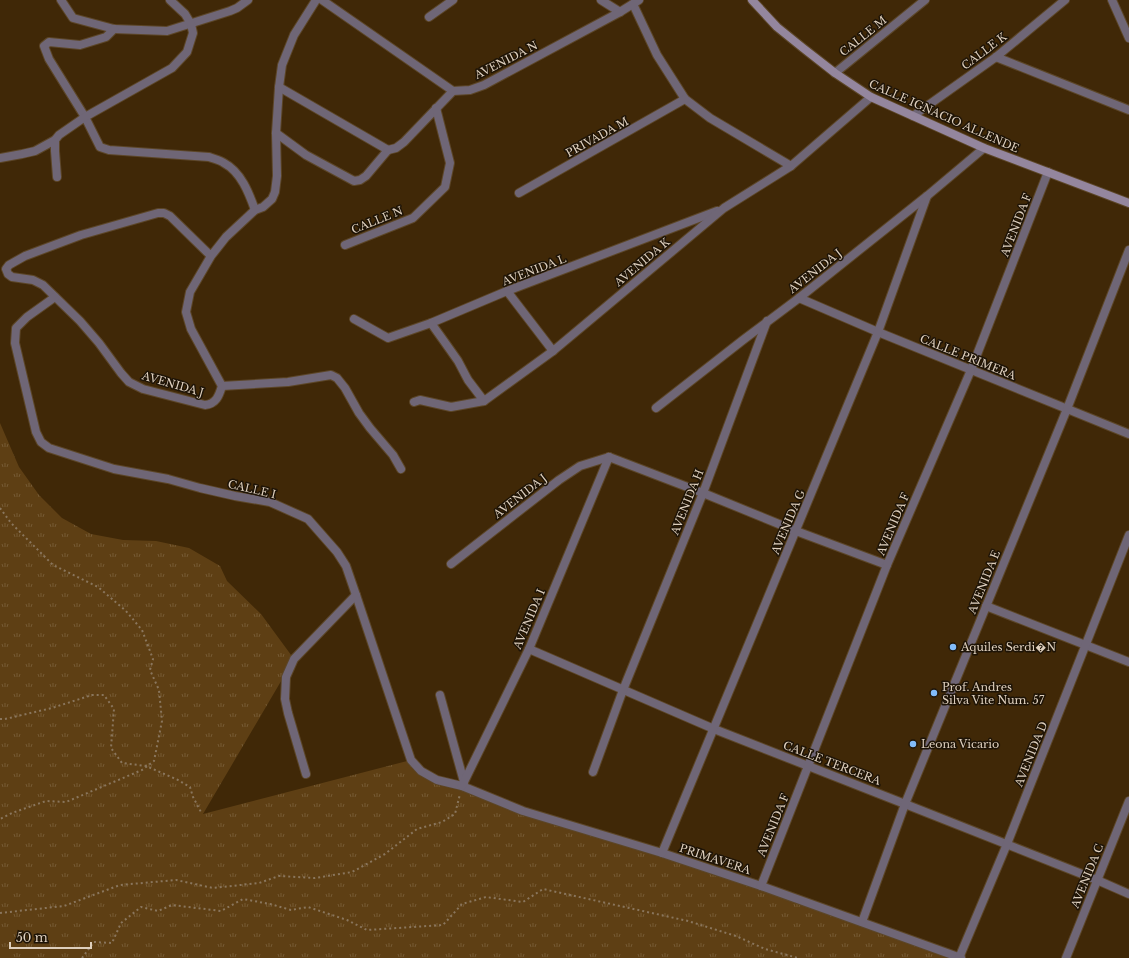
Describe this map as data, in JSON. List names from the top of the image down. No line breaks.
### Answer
{"streets":{"street":["CALLE M","CALLE K","AVENIDA N","CALLE IGNACIO ALLENDE","PRIVADA M","CALLE N","AVENIDA F","AVENIDA K","AVENIDA L","AVENIDA J","CALLE PRIMERA","CALLE I","AVENIDA H","AVENIDA G","AVENIDA E","AVENIDA I","AVENIDA D","CALLE TERCERA","PRIMAVERA","AVENIDA C"]},"crossings":[["CALLE M","CALLE IGNACIO ALLENDE"],["CALLE K","CALLE IGNACIO ALLENDE"],["CALLE IGNACIO ALLENDE","AVENIDA F"],["CALLE IGNACIO ALLENDE","AVENIDA K"],["CALLE IGNACIO ALLENDE","AVENIDA J"],["AVENIDA F","CALLE PRIMERA"],["AVENIDA F","CALLE TERCERA"],["AVENIDA F","PRIMAVERA"],["AVENIDA K","AVENIDA L"],["AVENIDA J","CALLE PRIMERA"],["AVENIDA J","CALLE I"],["AVENIDA J","AVENIDA H"],["AVENIDA J","AVENIDA G"],["AVENIDA J","AVENIDA I"],["CALLE PRIMERA","AVENIDA G"],["CALLE PRIMERA","AVENIDA E"],["CALLE I","AVENIDA I"],["CALLE I","PRIMAVERA"],["AVENIDA H","CALLE TERCERA"],["AVENIDA G","CALLE TERCERA"],["AVENIDA G","PRIMAVERA"],["AVENIDA E","CALLE TERCERA"],["AVENIDA E","PRIMAVERA"],["AVENIDA I","CALLE TERCERA"],["AVENIDA I","PRIMAVERA"],["AVENIDA D","CALLE TERCERA"],["AVENIDA D","PRIMAVERA"],["CALLE TERCERA","AVENIDA C"]],"places":["Aquiles Serdi�N","Prof. Andres Silva Vite Num. 57","Leona Vicario"],"scale_bar":"50 m"}
